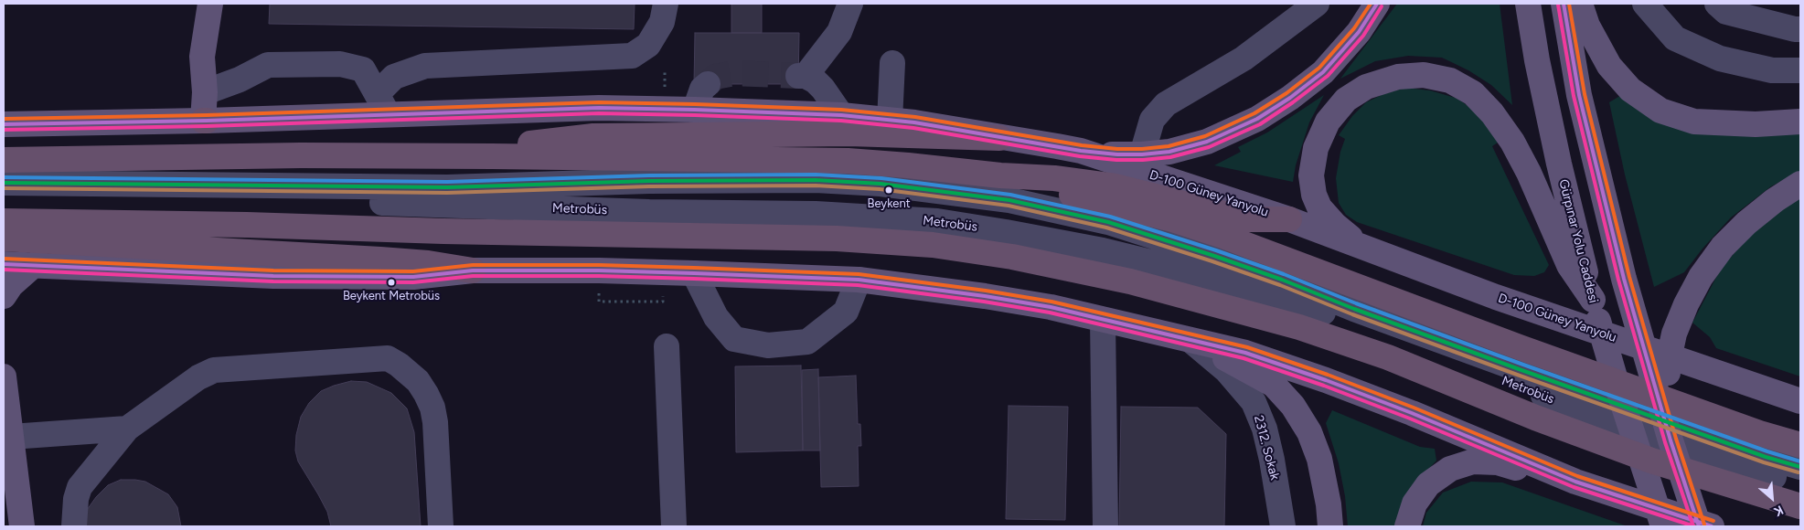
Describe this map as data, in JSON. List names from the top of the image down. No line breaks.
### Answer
{"streets":{"main road":["D-100 Güney Yanyolu","Gürpınar Yolu Caddesi"],"street":["Metrobüs","2312. Sokak"]},"places":["Beykent","Beykent Metrobüs"],"north":"bottom right"}
